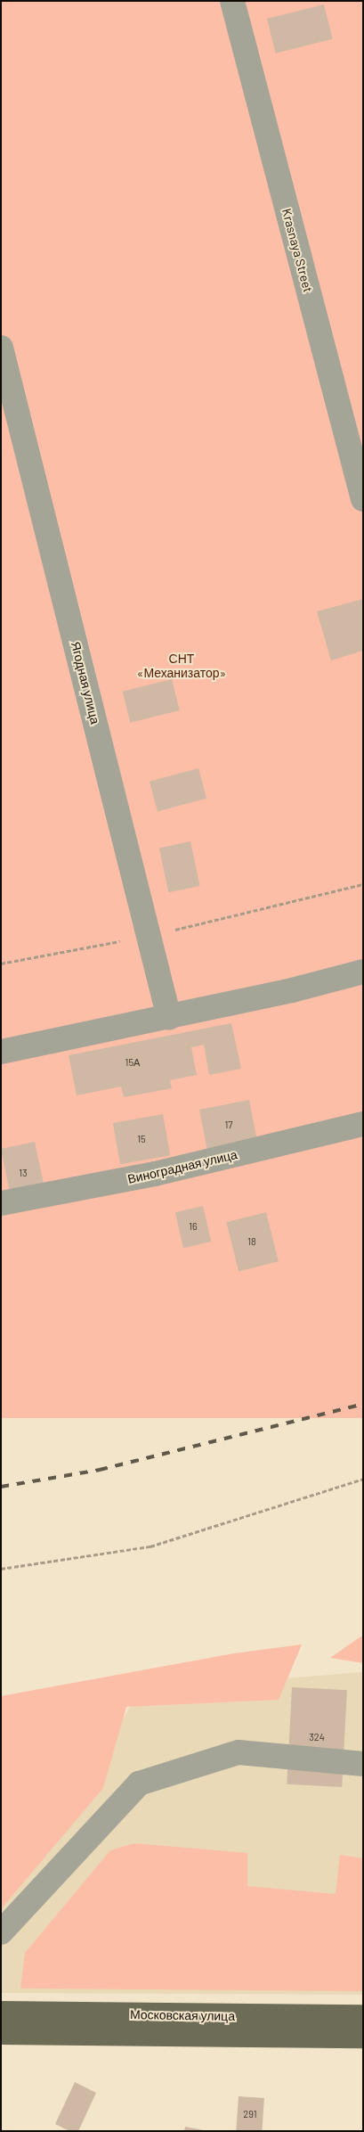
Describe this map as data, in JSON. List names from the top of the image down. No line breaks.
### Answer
{"streets":{"main road":["Московская улица"],"street":["Krasnaya Street","Ягодная улица","Виноградная улица"]},"parks":["СНТ «Механизатор»"],"house_numbers":["15А","17","15","13","16","18","324","291"]}
